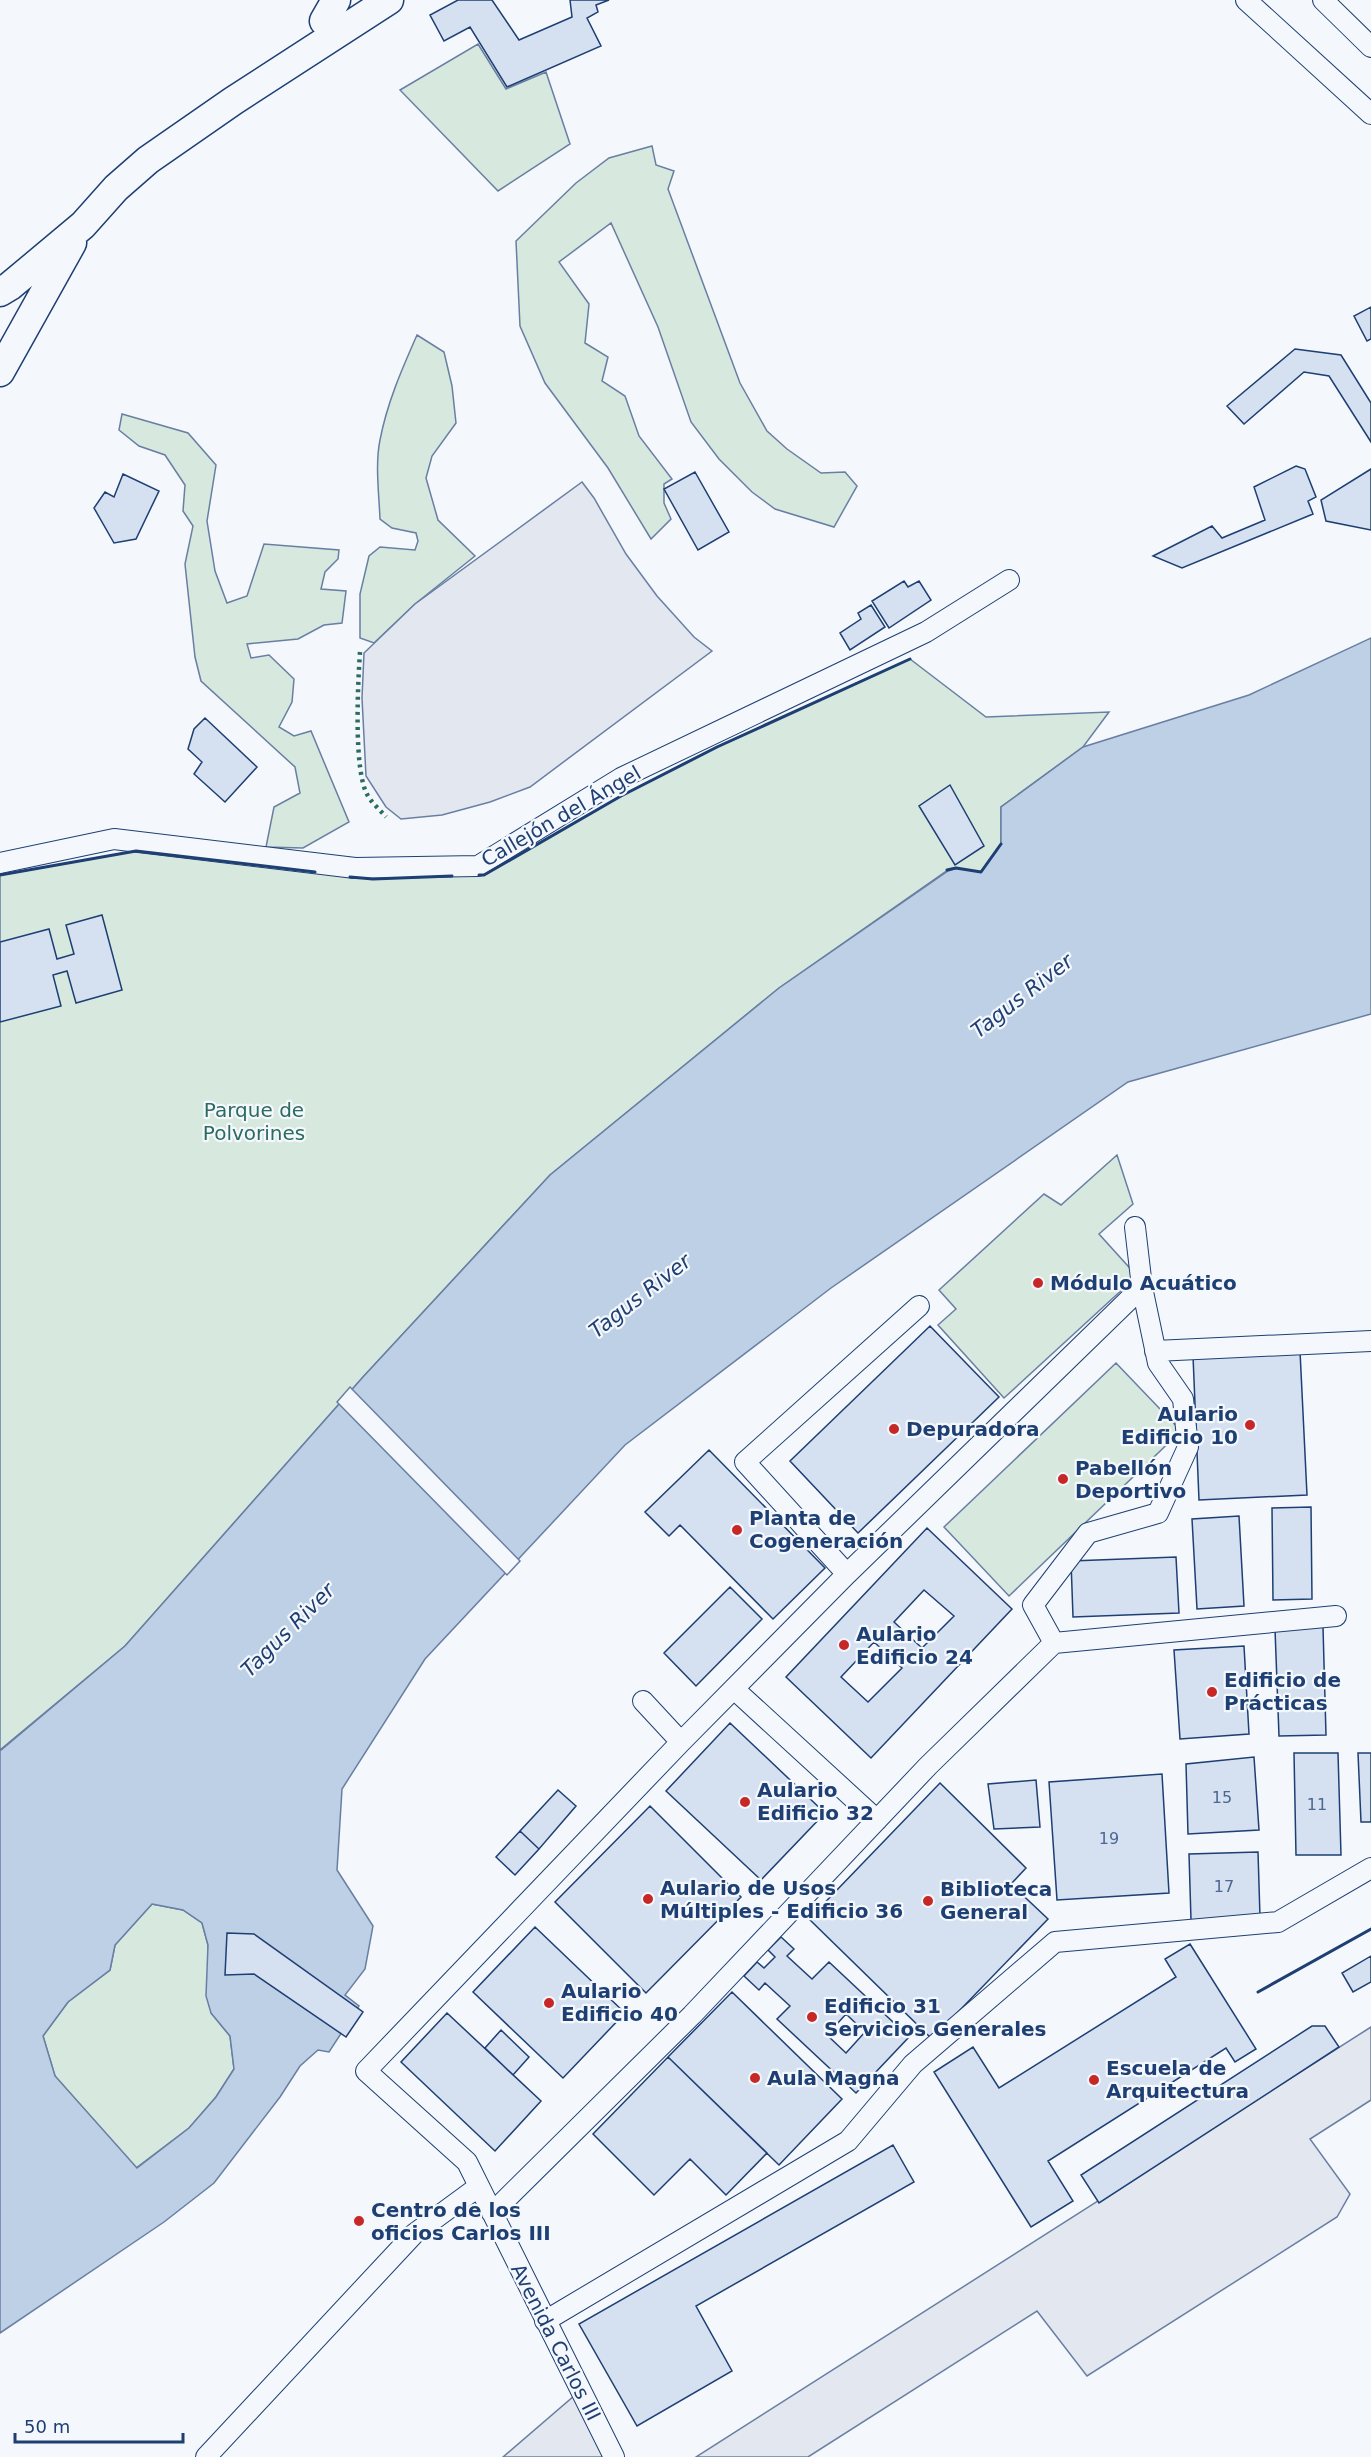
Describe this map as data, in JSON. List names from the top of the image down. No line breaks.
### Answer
{"streets":{"street":["Callejón del Ángel","Avenida Carlos III"]},"water":["Tagus River"],"parks":["Parque de Polvorines"],"places":["Módulo Acuático","Aulario Edificio 10","Depuradora","Pabellón Deportivo","Planta de Cogeneración","Aulario Edificio 24","Edificio de Prácticas","Aulario Edificio 32","Aulario de Usos Múltiples - Edificio 36","Biblioteca General","Aulario Edificio 40","Edificio 31 Servicios Generales","Aula Magna","Escuela de Arquitectura","Centro de los oficios Carlos III"],"house_numbers":["15","11","19","17"],"scale_bar":"50 m"}
